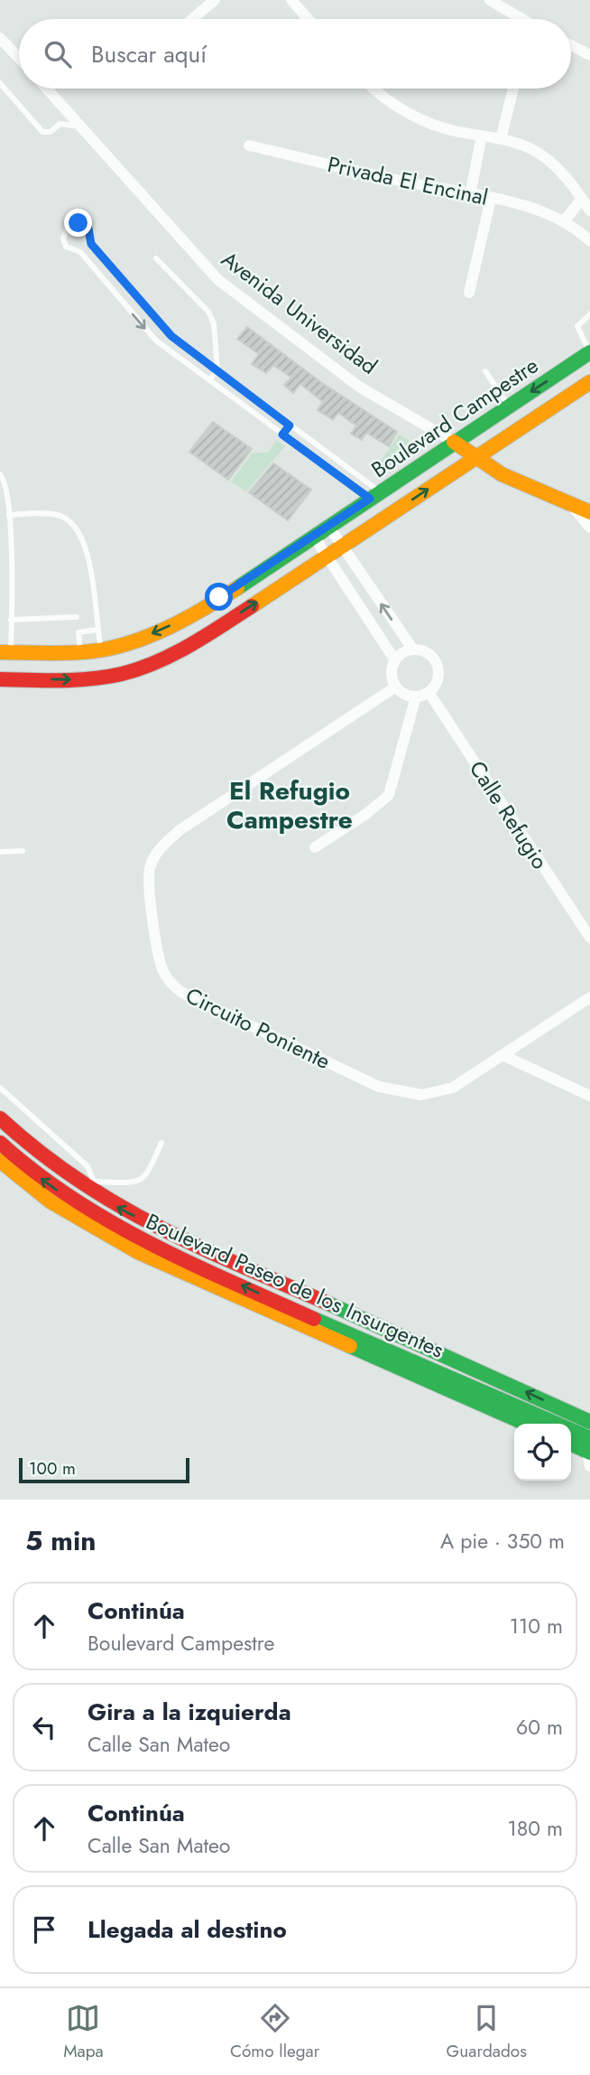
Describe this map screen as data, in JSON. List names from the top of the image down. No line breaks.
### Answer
{"streets":{"main road":["Avenida Universidad","Boulevard Campestre","Boulevard Paseo de los Insurgentes"],"street":["Privada El Encinal","Calle Refugio","Circuito Poniente"]},"crossings":[["Avenida Universidad","Boulevard Campestre"],["Calle Refugio","Circuito Poniente"]],"districts":["El Refugio Campestre"],"scale_bar":"100 m","page":{"search":"Buscar aquí","scale":"100 m","heading":["5 min","A pie · 350 m"],"list":[["Continúa","Boulevard Campestre","110 m"],["Gira a la izquierda","Calle San Mateo","60 m"],["Continúa","Calle San Mateo","180 m"],"Llegada al destino"],"nav":["Mapa","Cómo llegar","Guardados"]}}
